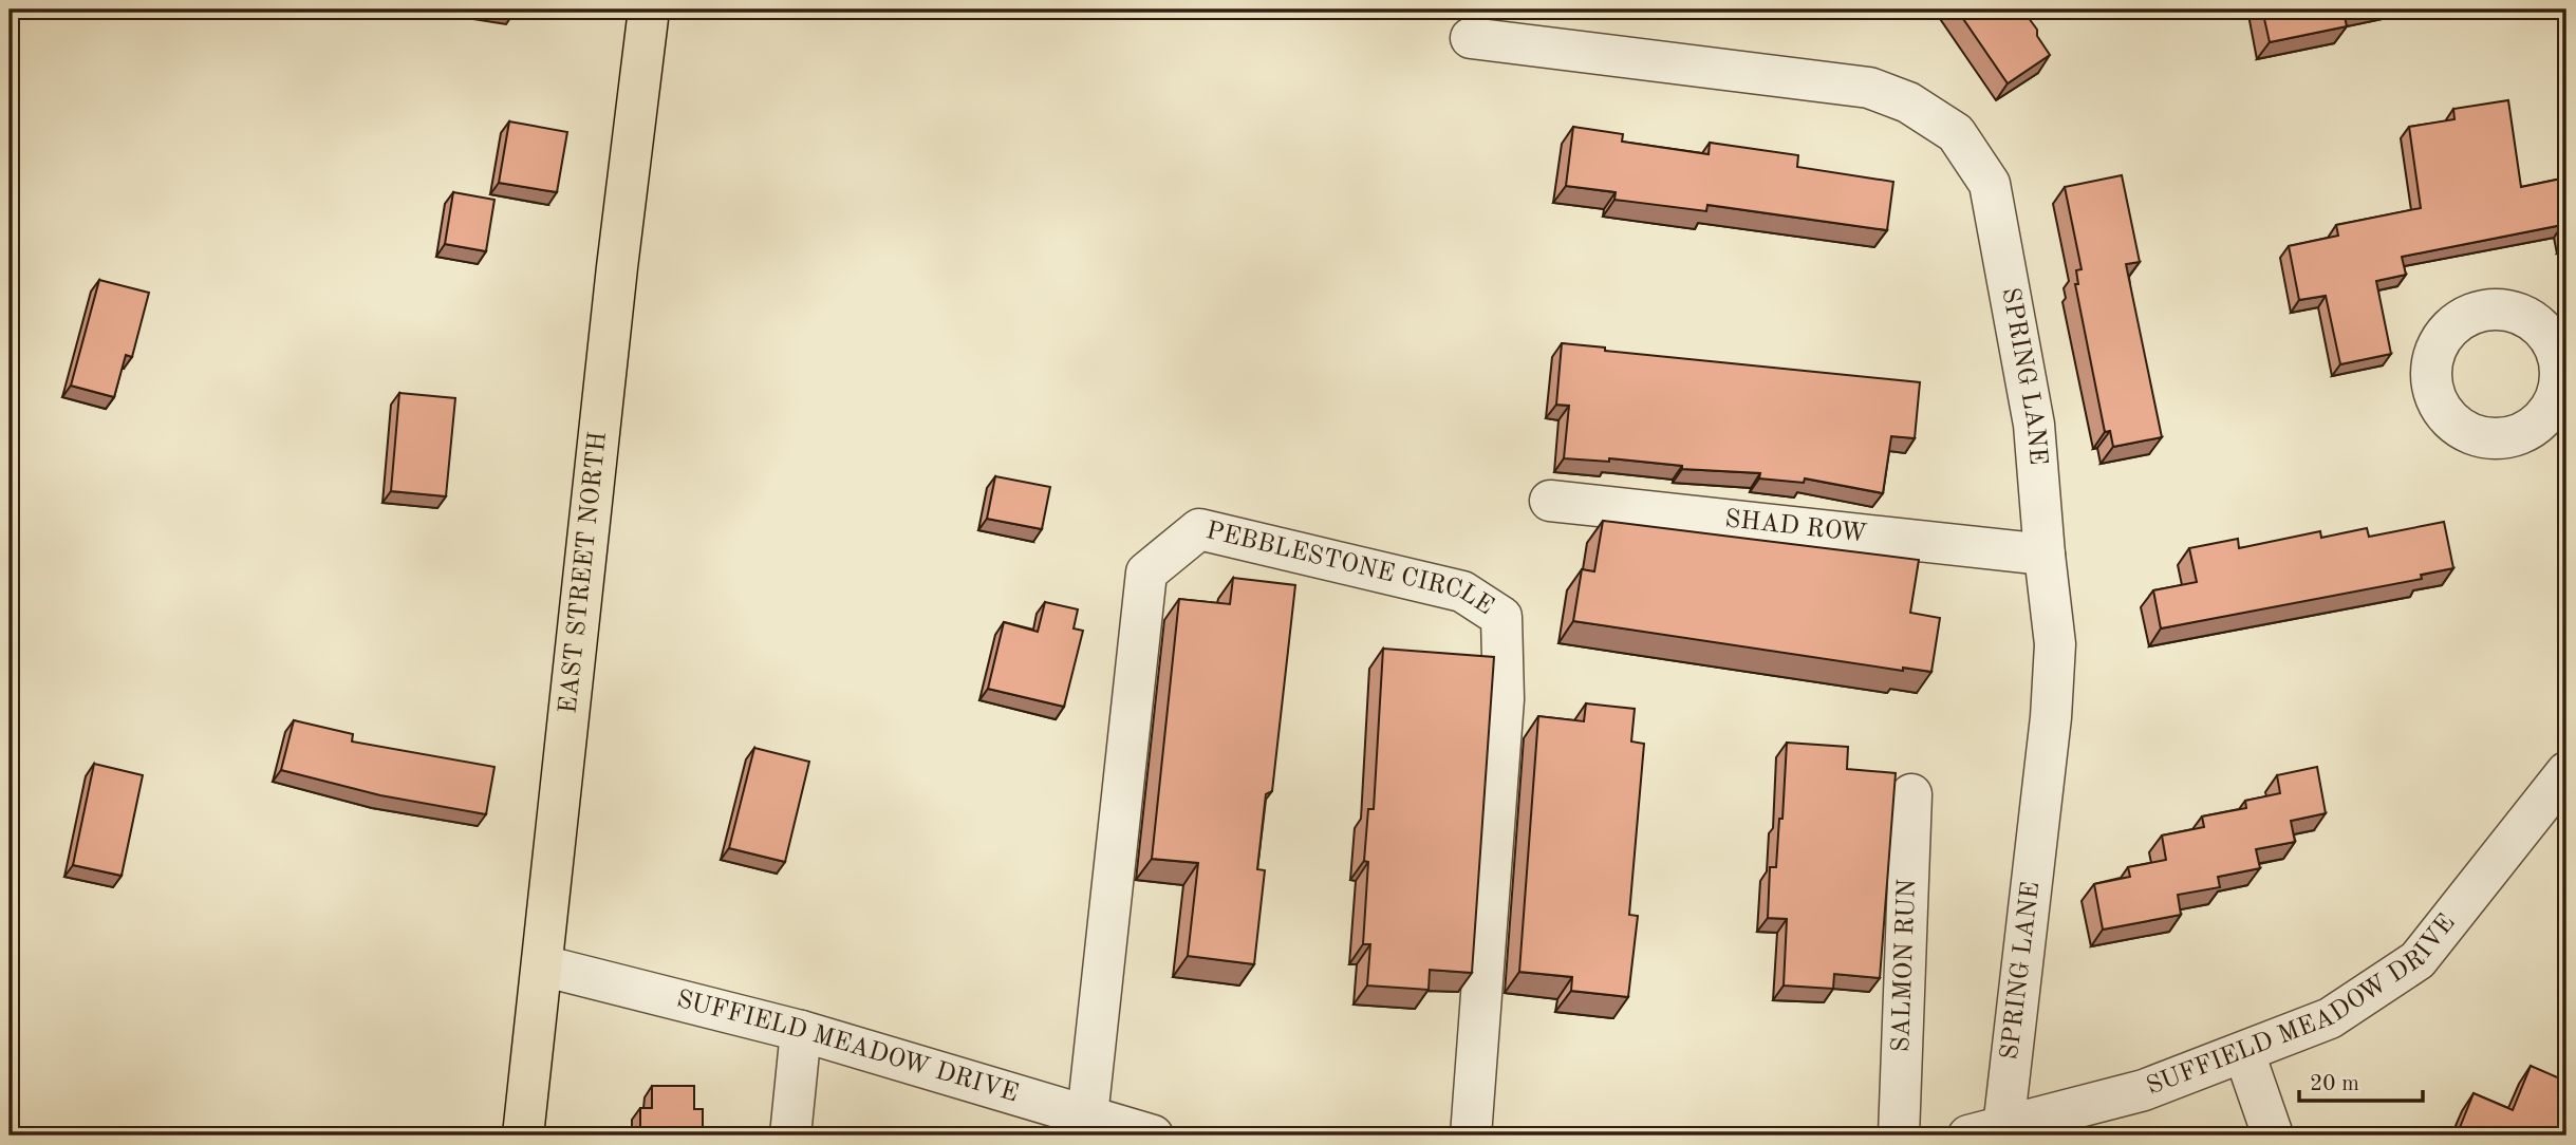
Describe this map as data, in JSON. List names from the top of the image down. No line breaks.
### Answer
{"streets":{"main road":["EAST STREET NORTH"],"street":["SPRING LANE","SHAD ROW","PEBBLESTONE CIRCLE","SALMON RUN","SUFFIELD MEADOW DRIVE"]},"crossings":[["SPRING LANE","SHAD ROW"],["SPRING LANE","SUFFIELD MEADOW DRIVE"],["EAST STREET NORTH","SUFFIELD MEADOW DRIVE"],["PEBBLESTONE CIRCLE","SUFFIELD MEADOW DRIVE"]],"scale_bar":"20 m"}
